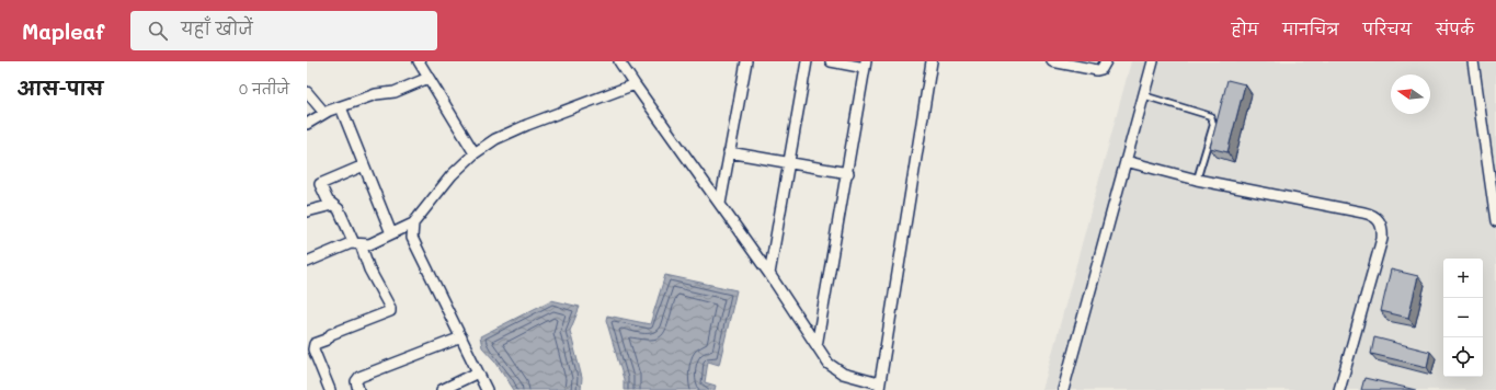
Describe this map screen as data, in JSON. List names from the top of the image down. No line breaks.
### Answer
{"north":"left","page":{"header":"Mapleaf","search":"यहाँ खोजें","nav":["होम","मानचित्र","परिचय","संपर्क"],"heading":["आस-पास","0 नतीजे"],"map_buttons":["+","−"]}}
